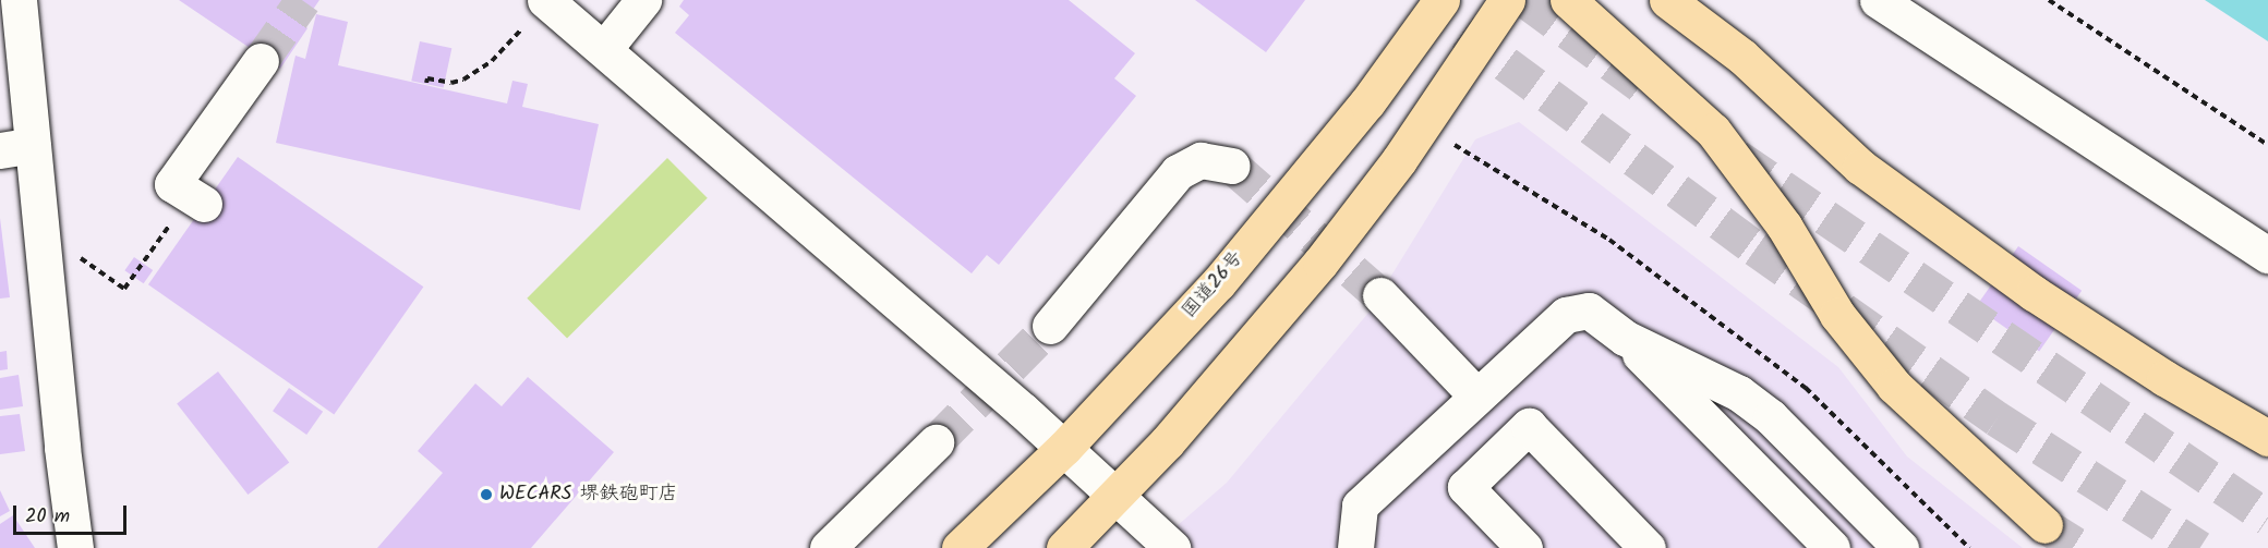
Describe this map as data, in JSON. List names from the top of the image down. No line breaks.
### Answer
{"streets":{"highway":["国道26号"]},"places":["WECARS 堺鉄砲町店"],"scale_bar":"20 m"}
